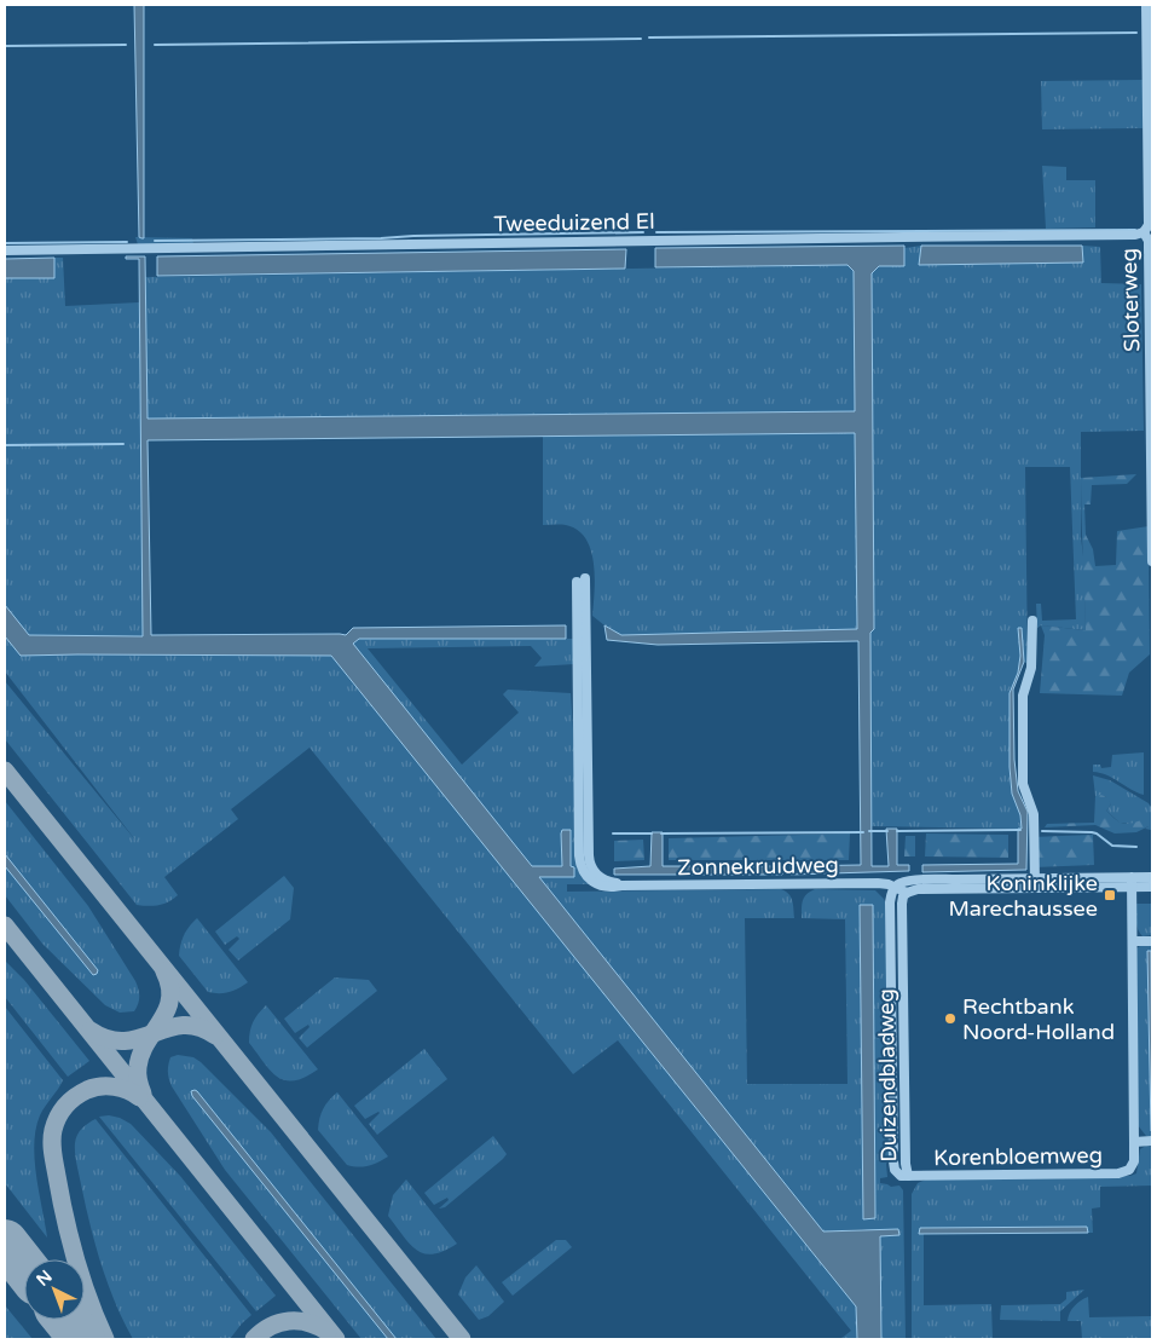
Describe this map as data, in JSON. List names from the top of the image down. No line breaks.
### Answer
{"streets":{"street":["Tweeduizend El","Sloterweg","Zonnekruidweg","Duizendbladweg","Korenbloemweg"]},"crossings":[["Tweeduizend El","Sloterweg"],["Zonnekruidweg","Duizendbladweg"],["Duizendbladweg","Korenbloemweg"]],"places":{"transit":["Koninklijke Marechaussee"],"other":["Rechtbank Noord-Holland"]},"north":"top left"}
